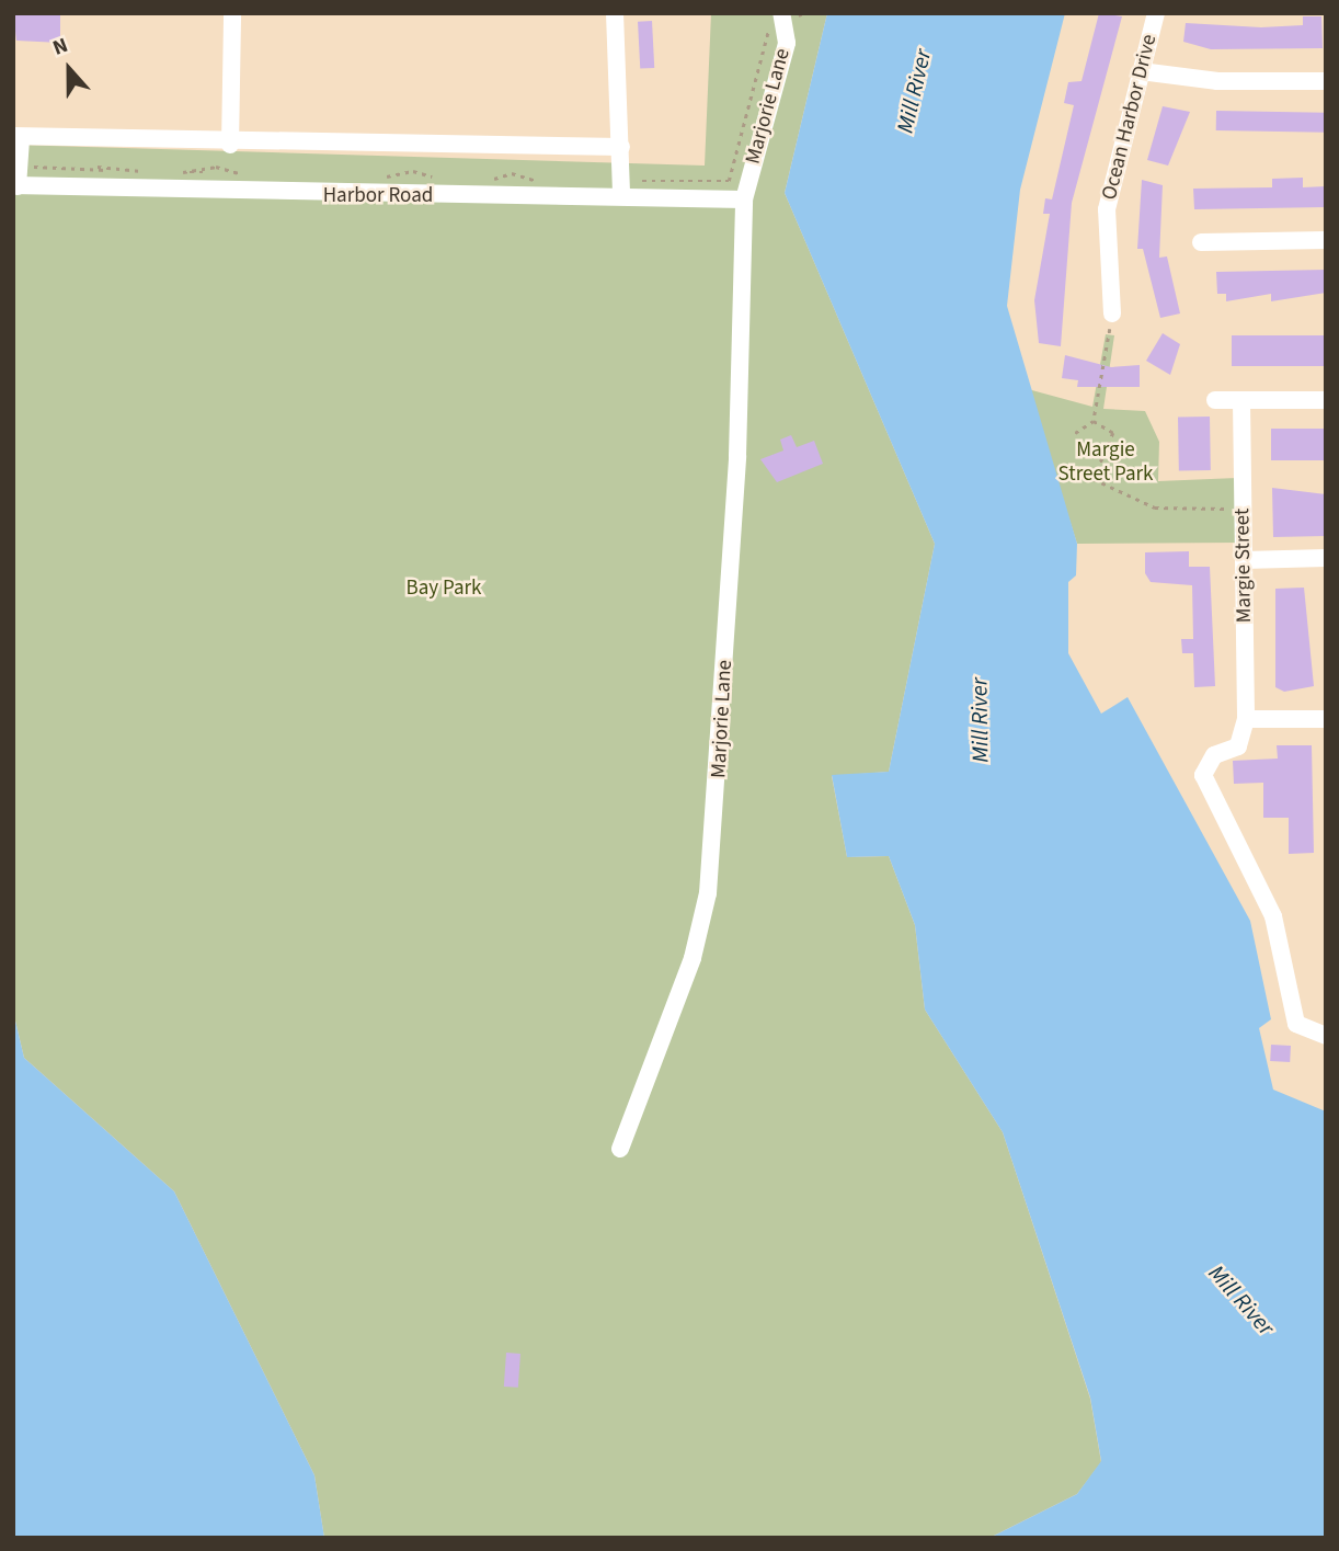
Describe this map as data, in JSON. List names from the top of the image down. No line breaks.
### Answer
{"streets":{"street":["Marjorie Lane","Ocean Harbor Drive","Harbor Road","Margie Street"]},"crossings":[["Marjorie Lane","Harbor Road"]],"water":["Mill River"],"parks":["Margie Street Park","Bay Park"],"north":"top"}
